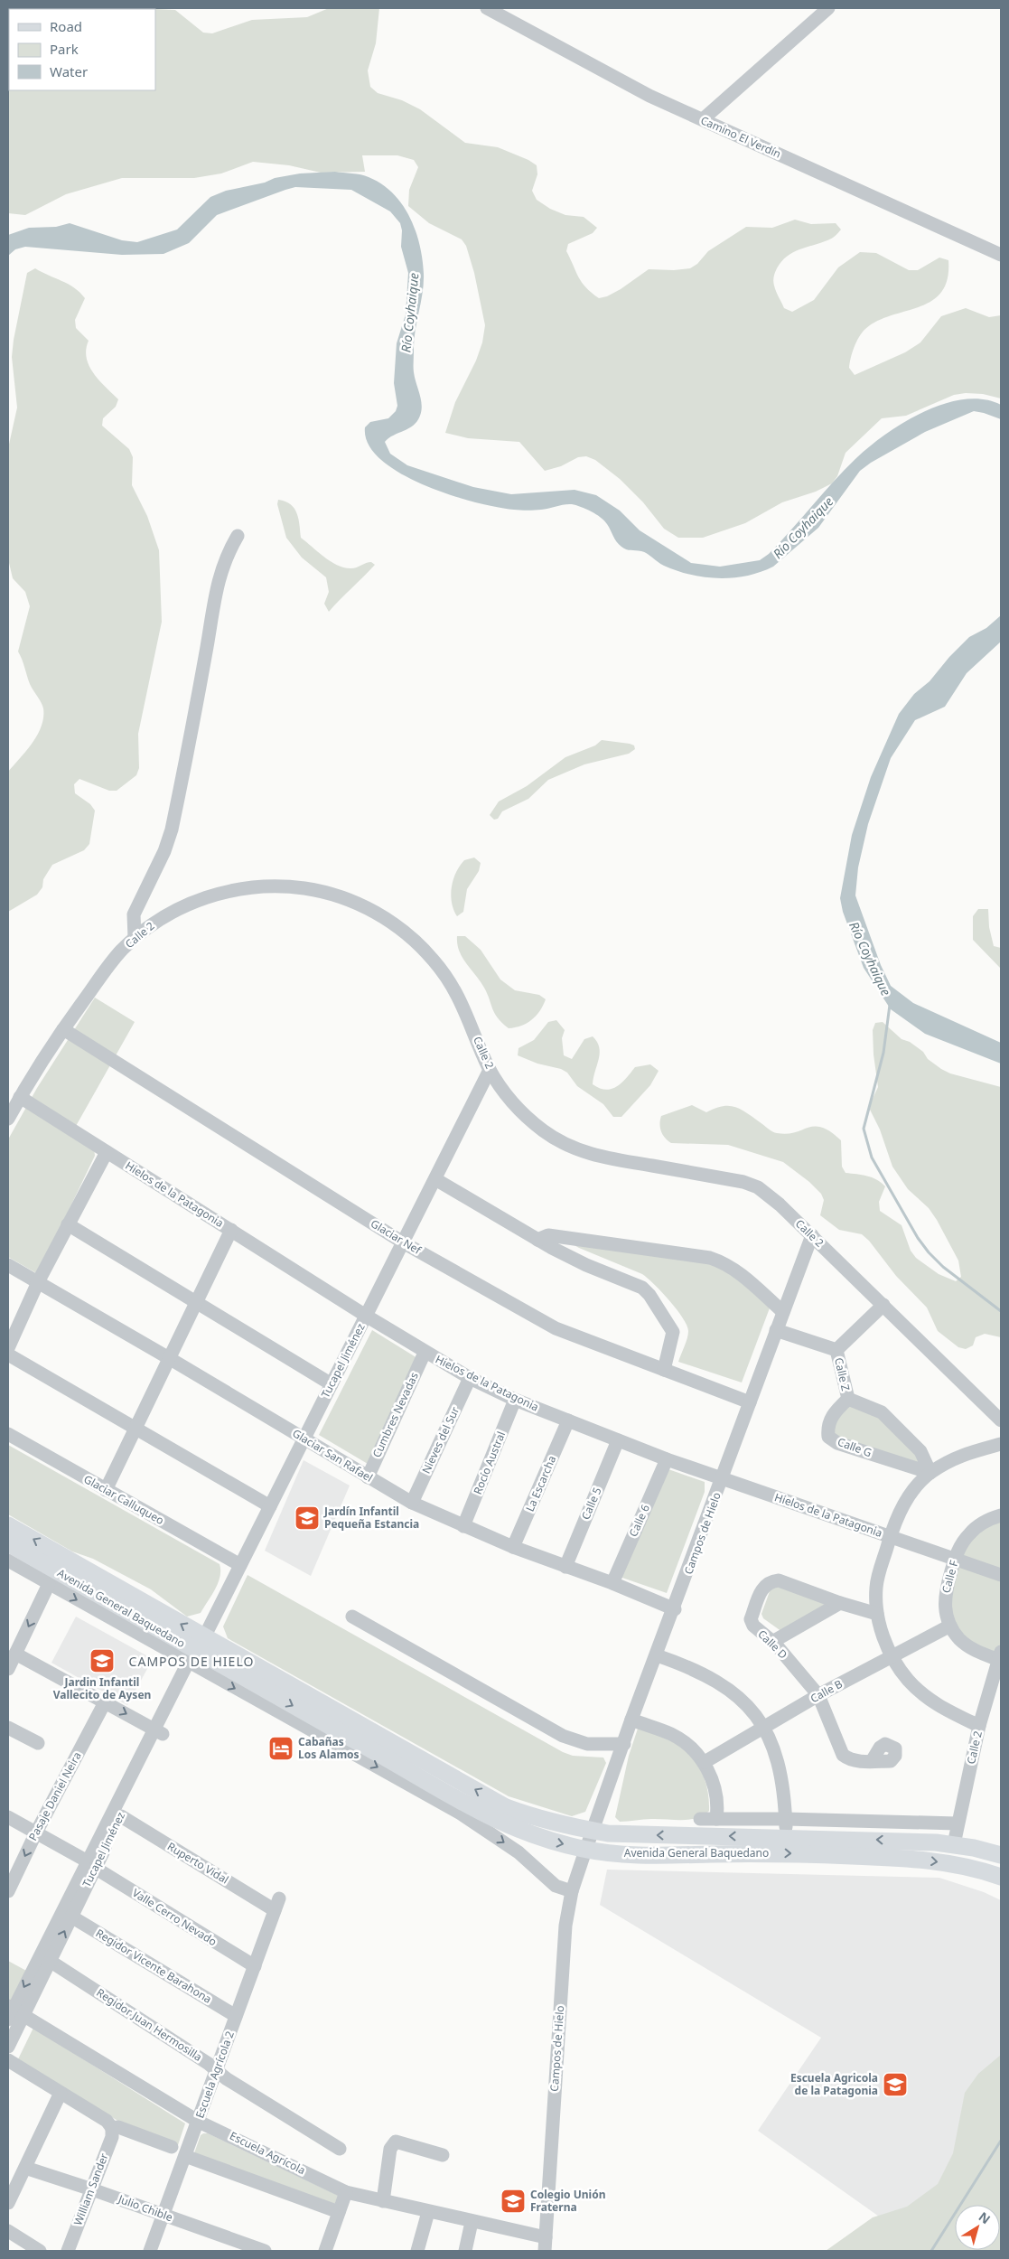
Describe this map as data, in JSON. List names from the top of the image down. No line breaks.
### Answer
{"streets":{"main road":["Avenida General Baquedano"],"street":["Camino El Verdín","Calle 2","Hielos de la Patagonia","Glaciar Nef","Tucapel Jiménez","Calle Z","Cumbres Nevadas","Nieves del Sur","Calle G","Glaciar San Rafael","Rocío Austral","La Escarcha","Glaciar Calluqueo","Calle 5","Calle 6","Campos de Hielo","Calle F","Calle D","Calle B","Pasaje Daniel Neira","Ruperto Vidal","Valle Cerro Nevado","Regidor Vicente Barahona","Regidor Juan Hermosilla","Escuela Agrícola 2","Escuela Agrícola","William Sander","Julio Chible"]},"crossings":[["Calle 2","Hielos de la Patagonia"],["Calle 2","Glaciar Nef"],["Calle 2","Tucapel Jiménez"],["Calle 2","Campos de Hielo"],["Calle 2","Calle F"],["Calle 2","Avenida General Baquedano"],["Hielos de la Patagonia","Tucapel Jiménez"],["Hielos de la Patagonia","Cumbres Nevadas"],["Hielos de la Patagonia","Nieves del Sur"],["Hielos de la Patagonia","Rocío Austral"],["Hielos de la Patagonia","La Escarcha"],["Hielos de la Patagonia","Calle 5"],["Hielos de la Patagonia","Calle 6"],["Hielos de la Patagonia","Campos de Hielo"],["Hielos de la Patagonia","Calle F"],["Glaciar Nef","Tucapel Jiménez"],["Glaciar Nef","Campos de Hielo"],["Tucapel Jiménez","Glaciar San Rafael"],["Tucapel Jiménez","Glaciar Calluqueo"],["Tucapel Jiménez","Avenida General Baquedano"],["Tucapel Jiménez","Ruperto Vidal"],["Tucapel Jiménez","Valle Cerro Nevado"],["Tucapel Jiménez","Regidor Vicente Barahona"],["Tucapel Jiménez","Regidor Juan Hermosilla"],["Tucapel Jiménez","Escuela Agrícola"],["Calle Z","Calle G"],["Cumbres Nevadas","Glaciar San Rafael"],["Nieves del Sur","Glaciar San Rafael"],["Glaciar San Rafael","Rocío Austral"],["Glaciar San Rafael","La Escarcha"],["Glaciar San Rafael","Calle 5"],["Glaciar San Rafael","Calle 6"],["Glaciar San Rafael","Campos de Hielo"],["Campos de Hielo","Avenida General Baquedano"],["Campos de Hielo","Escuela Agrícola"],["Calle F","Calle B"],["Calle D","Calle B"],["Pasaje Daniel Neira","Valle Cerro Nevado"],["Ruperto Vidal","Escuela Agrícola 2"],["Valle Cerro Nevado","Escuela Agrícola 2"],["Regidor Vicente Barahona","Escuela Agrícola 2"],["Regidor Juan Hermosilla","Escuela Agrícola 2"],["Escuela Agrícola 2","Escuela Agrícola"],["Escuela Agrícola 2","Julio Chible"],["William Sander","Julio Chible"]],"districts":["CAMPOS DE HIELO"],"water":["Río Coyhaique"],"places":{"school or university":["Jardín Infantil Pequeña Estancia","Jardin Infantil Vallecito de Aysen","Escuela Agricola de la Patagonia","Colegio Unión Fraterna"],"hotel":["Cabañas Los Alamos"]},"legend":["Road","Park","Water"],"north":"top right"}
